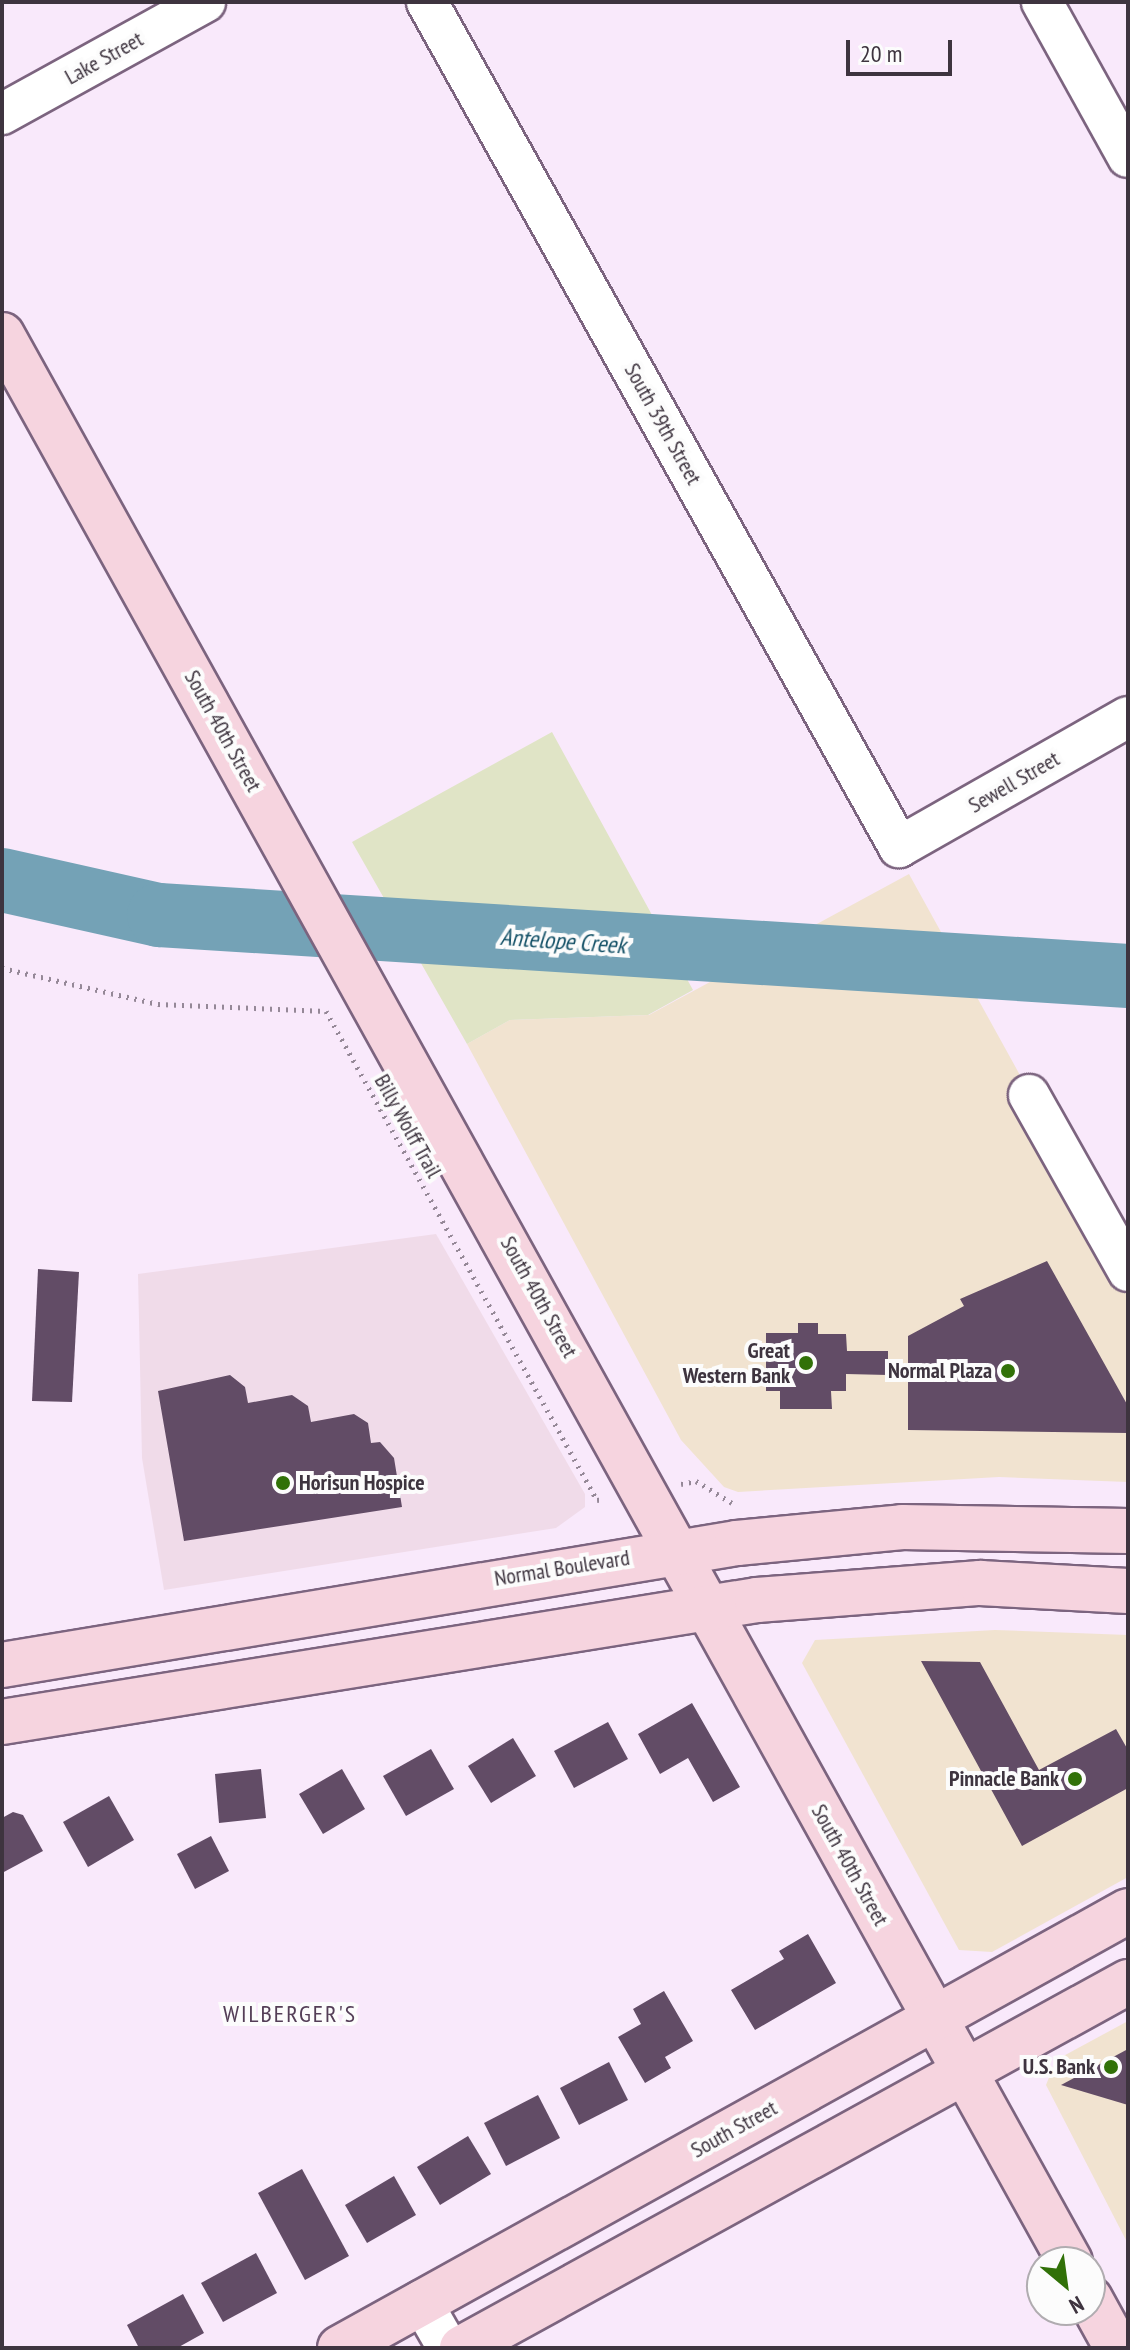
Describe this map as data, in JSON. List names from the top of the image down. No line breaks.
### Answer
{"streets":{"main road":["South 40th Street","Normal Boulevard","South Street"],"street":["Lake Street","South 39th Street","Sewell Street"],"path":["Billy Wolff Trail"]},"crossings":[["South 39th Street","Sewell Street"],["South 40th Street","Billy Wolff Trail"],["South 40th Street","Normal Boulevard"],["South 40th Street","South Street"]],"districts":["WILBERGER'S"],"water":["Antelope Creek"],"places":["Great Western Bank","Normal Plaza","Horisun Hospice","Pinnacle Bank","U.S. Bank"],"scale_bar":"20 m","north":"bottom right"}
